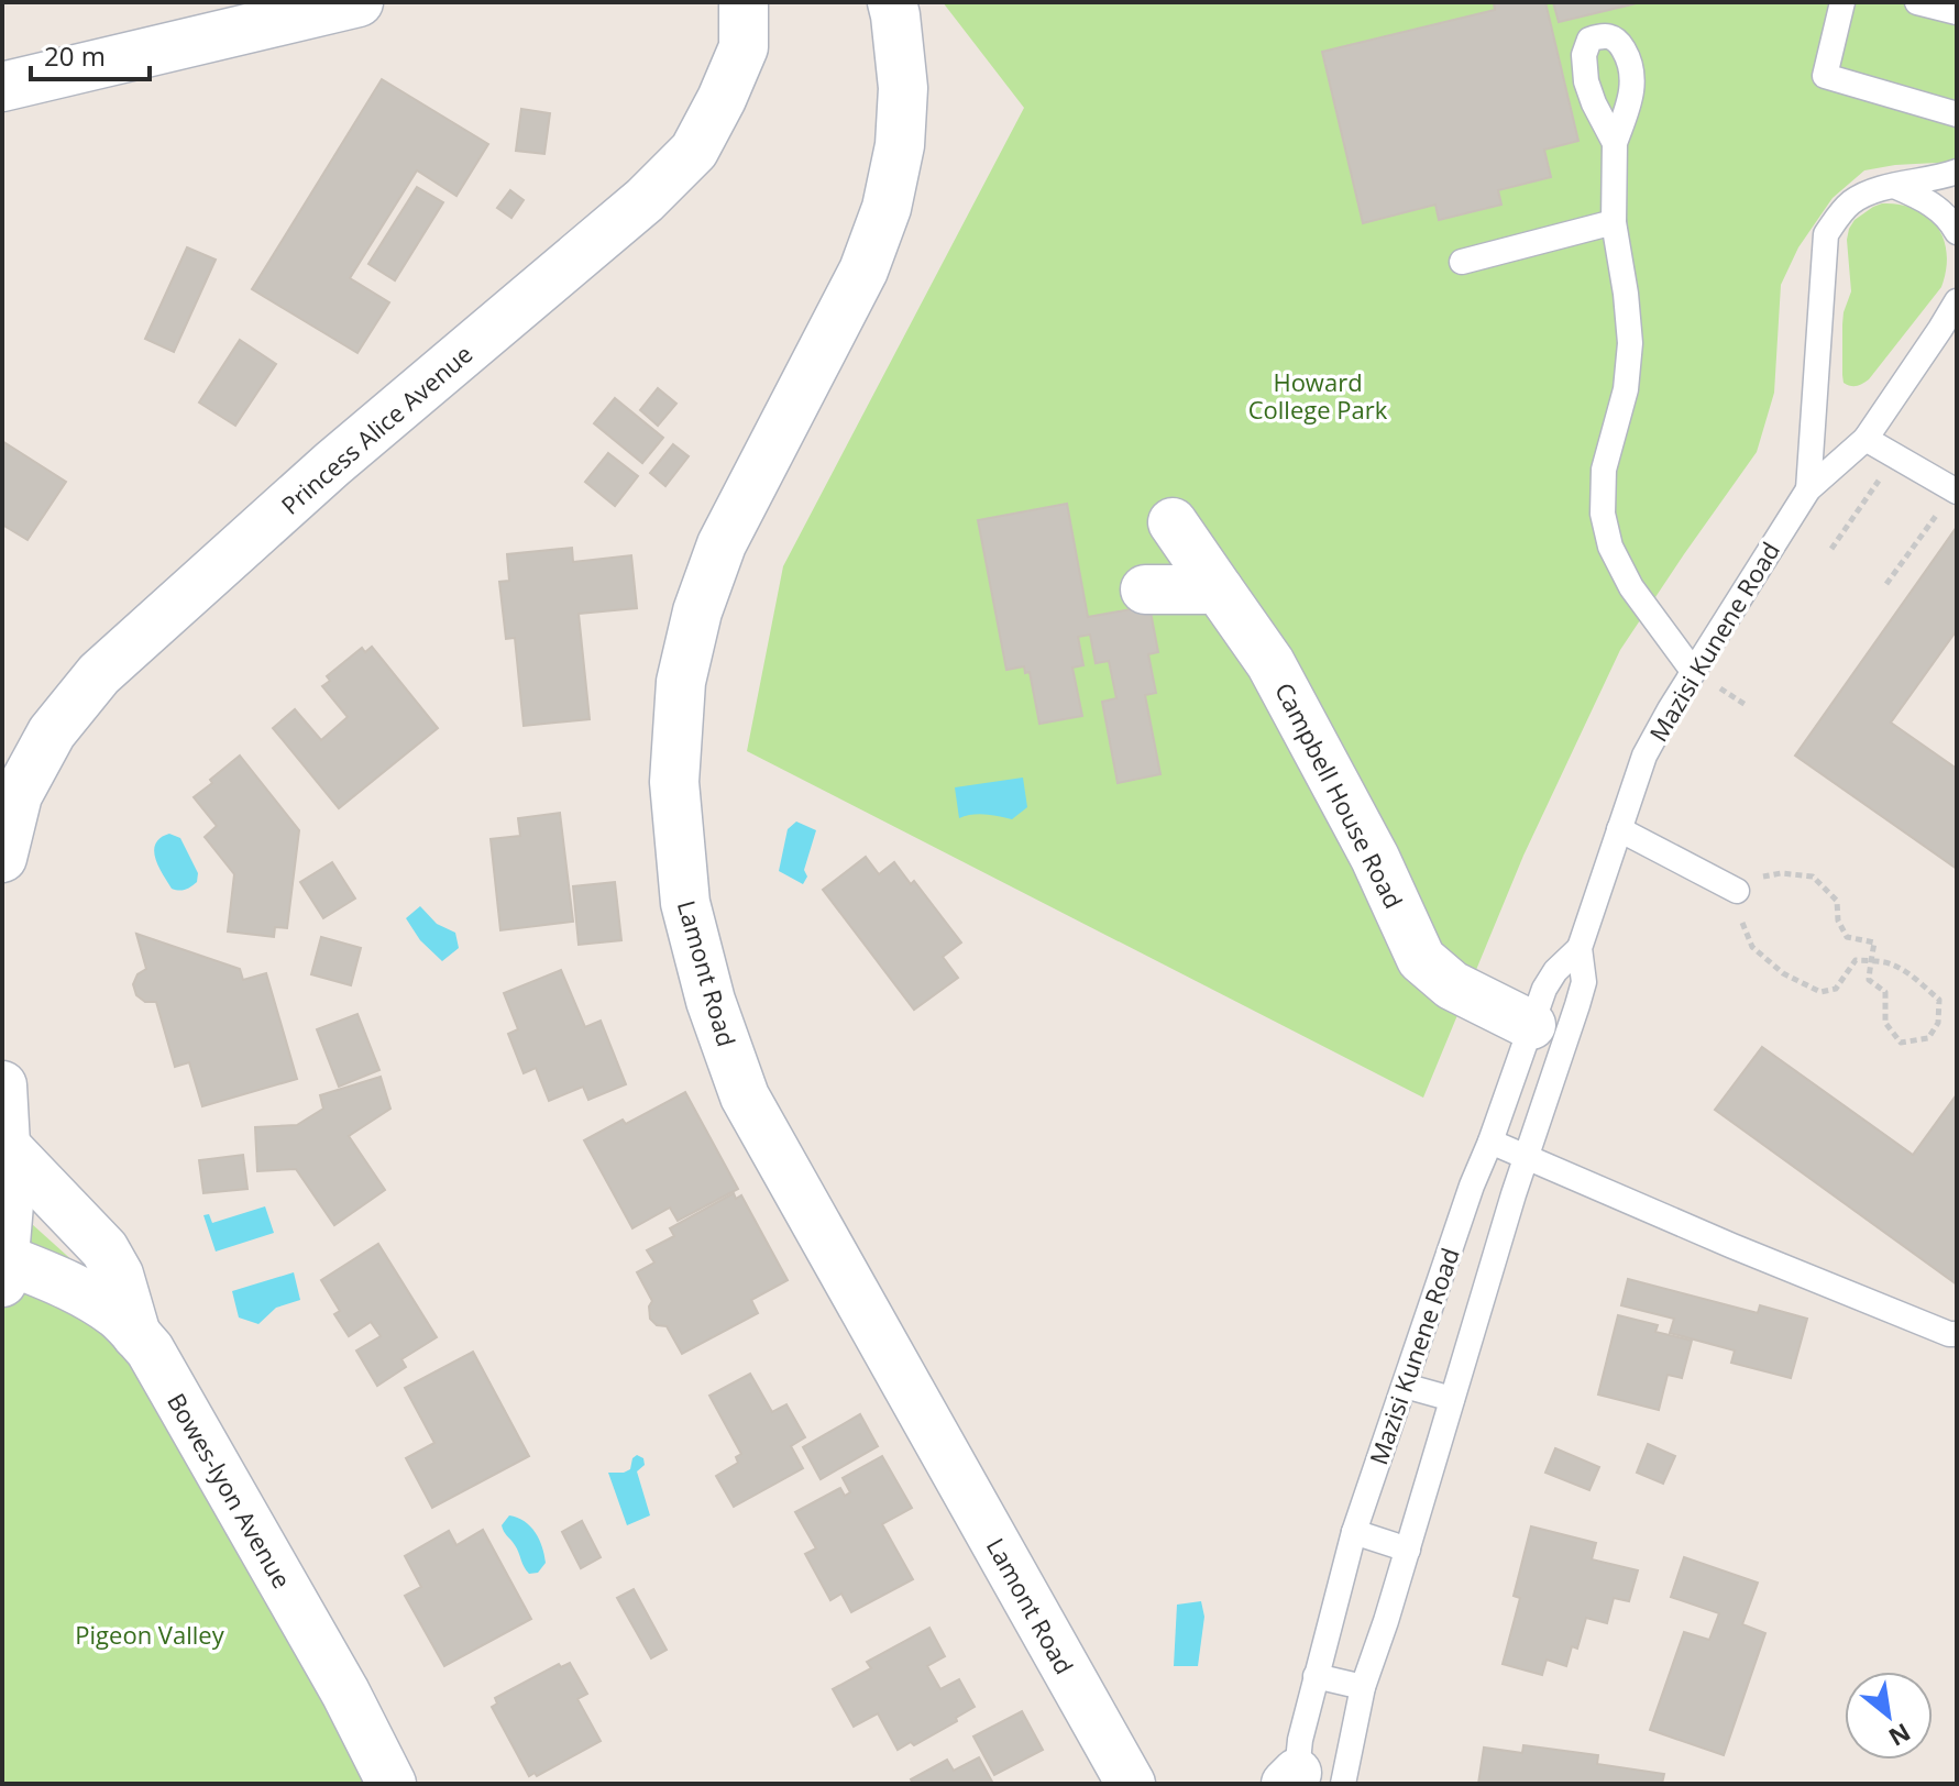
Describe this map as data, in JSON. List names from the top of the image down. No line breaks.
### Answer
{"streets":{"street":["Princess Alice Avenue","Campbell House Road","Lamont Road","Bowes-lyon Avenue"],"lane":["Mazisi Kunene Road"]},"crossings":[["Mazisi Kunene Road","Campbell House Road"]],"parks":["Howard College Park","Pigeon Valley"],"scale_bar":"20 m","north":"bottom right"}
